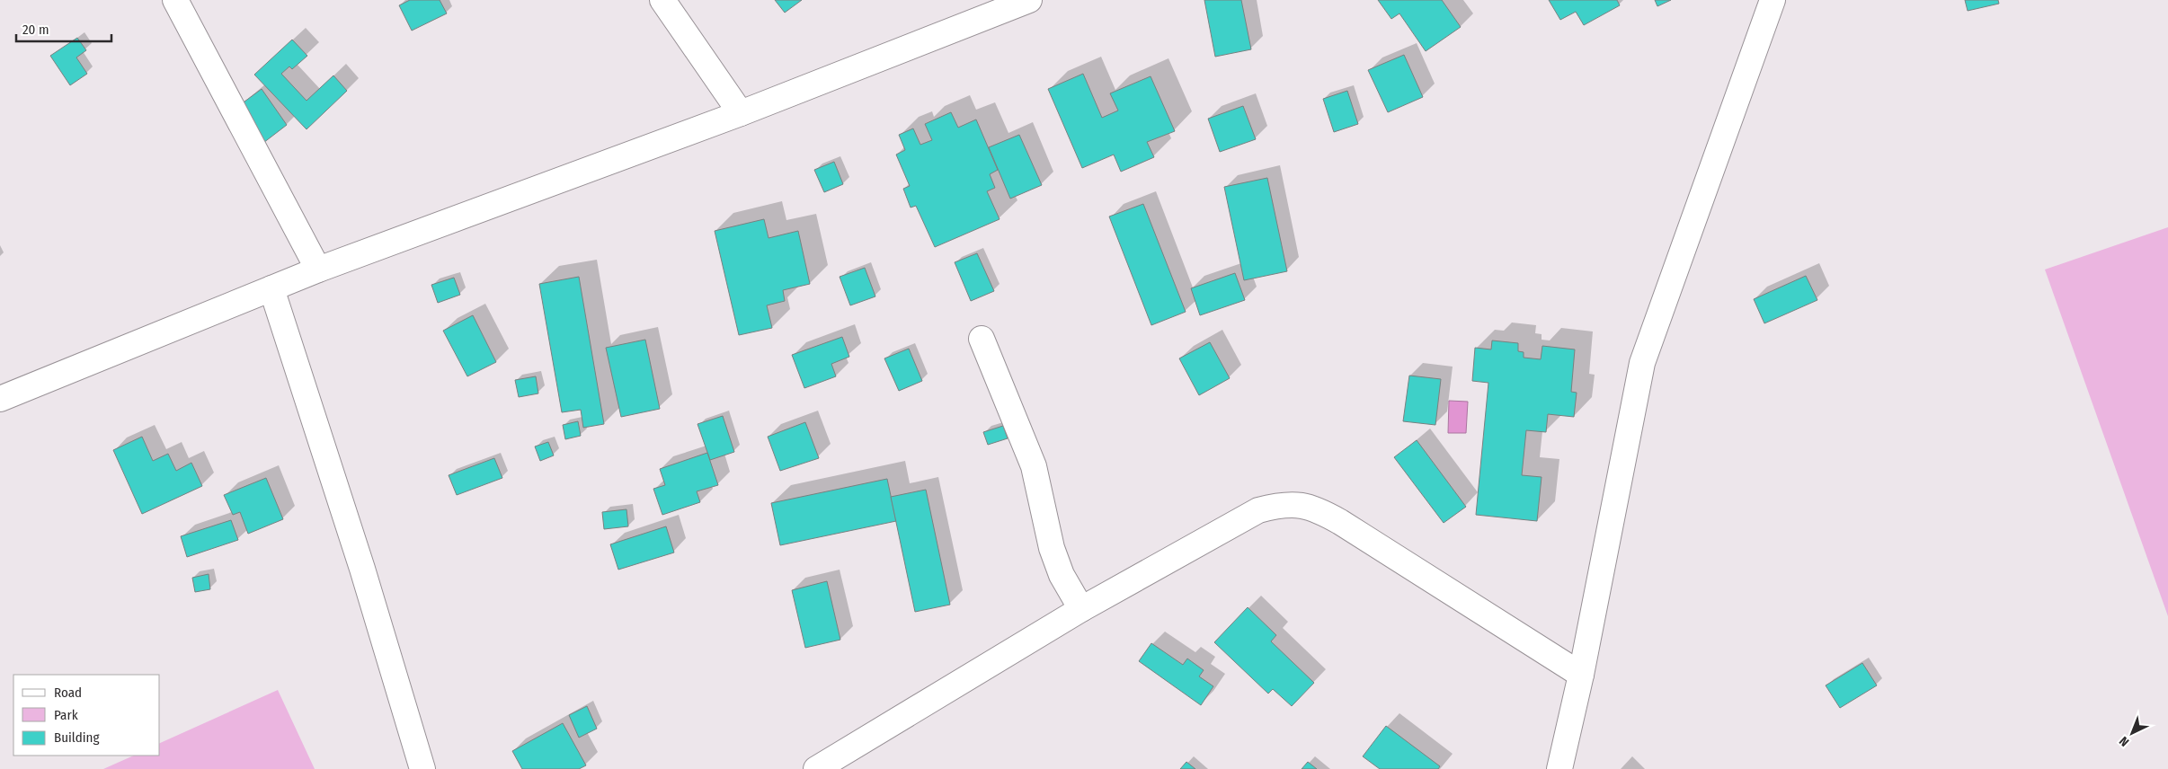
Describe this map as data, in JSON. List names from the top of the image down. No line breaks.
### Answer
{"legend":["Road","Park","Building"],"scale_bar":"20 m","north":"bottom left"}
